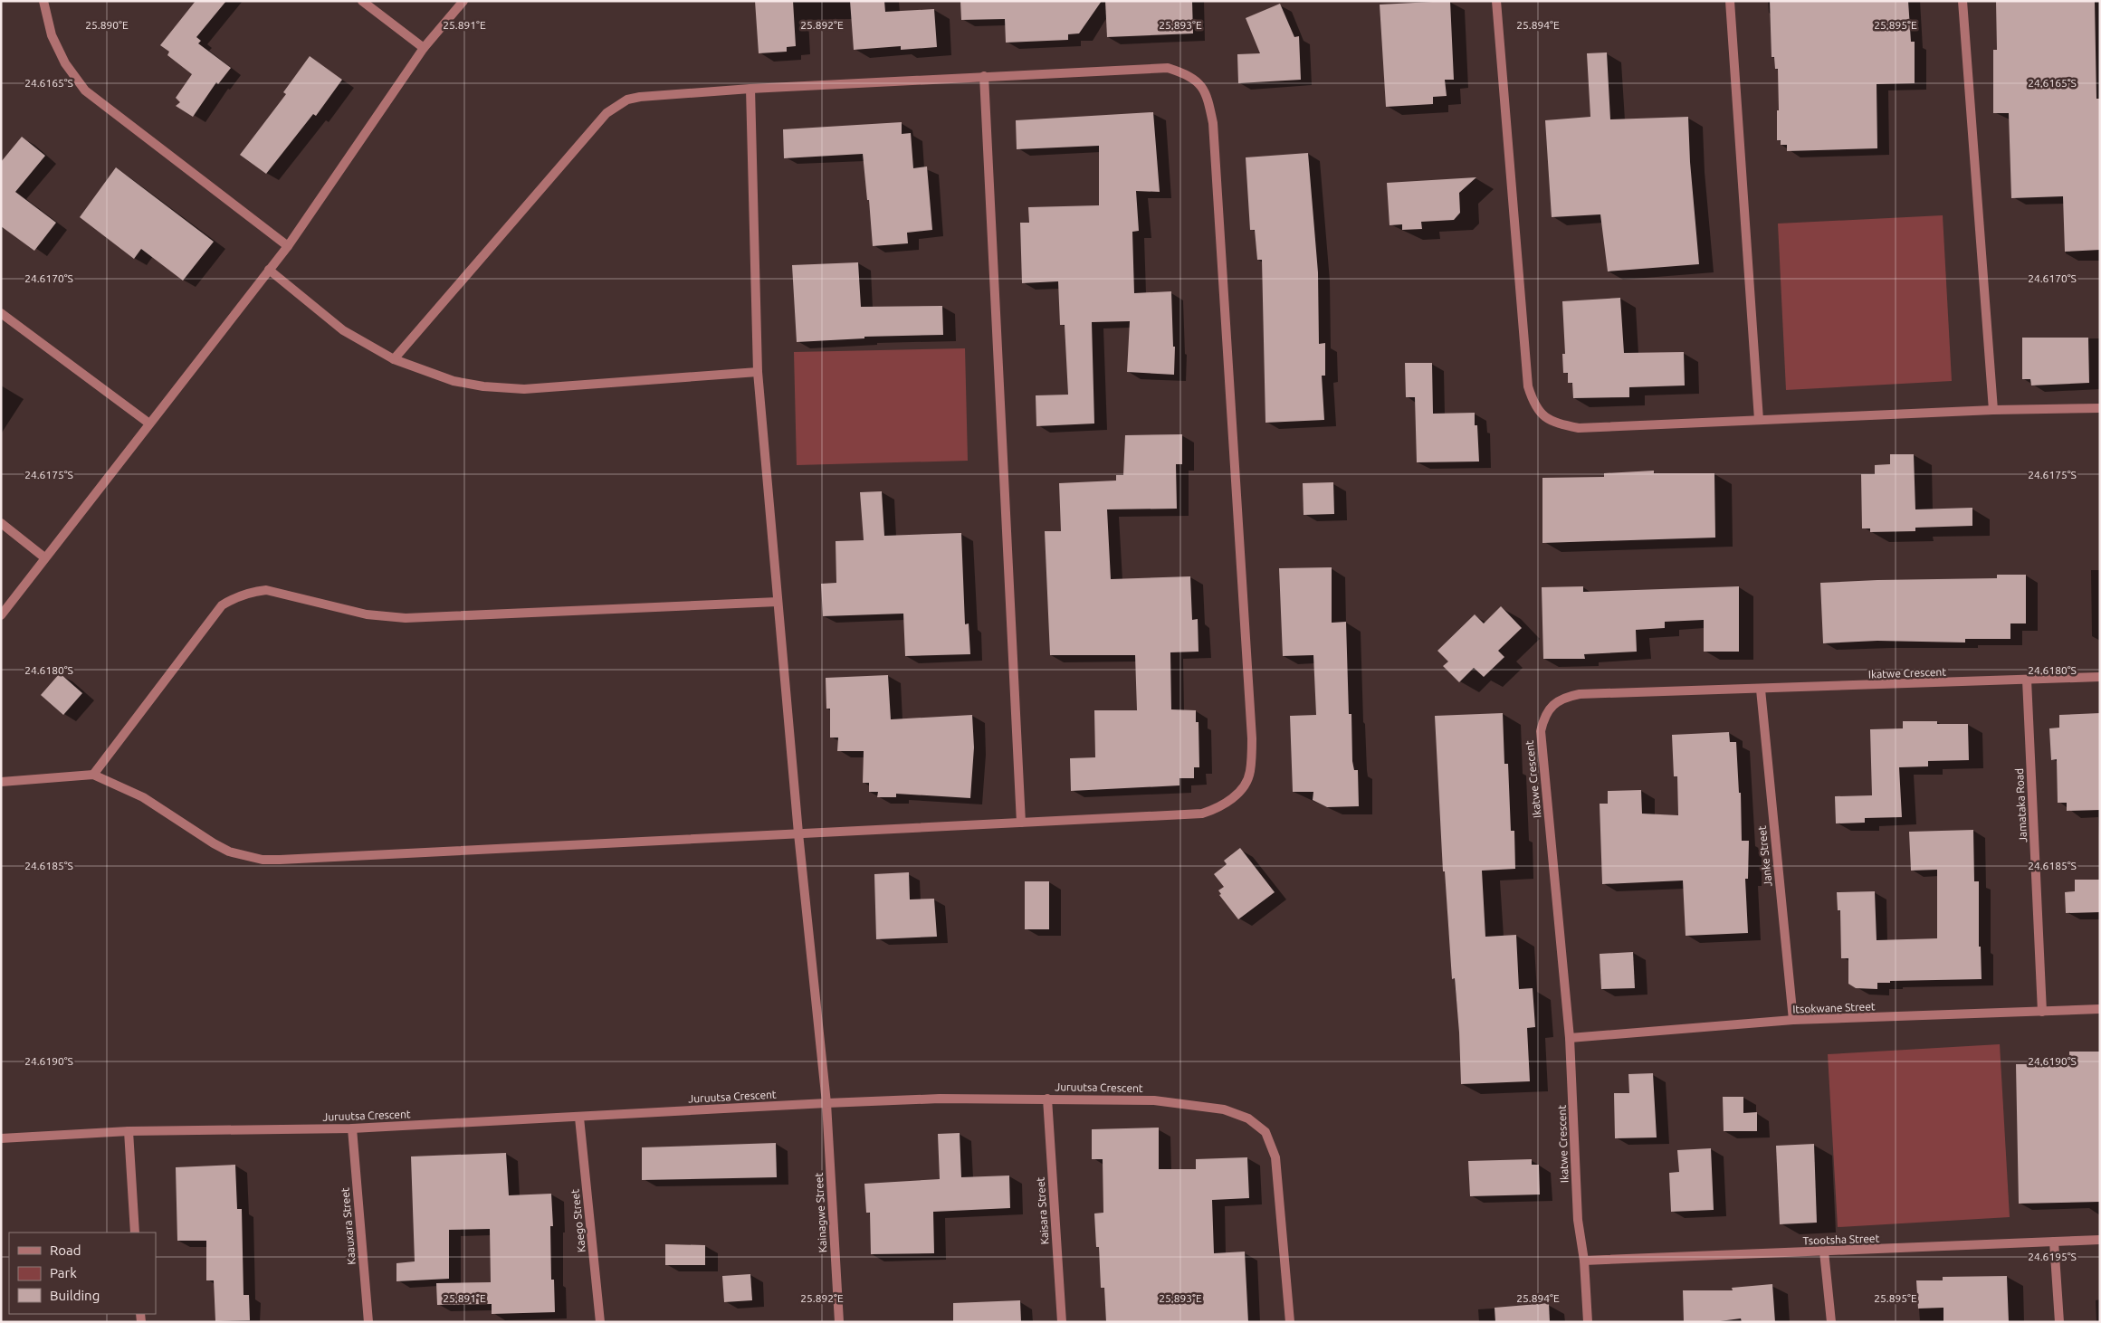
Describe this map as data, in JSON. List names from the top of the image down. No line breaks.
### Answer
{"streets":{"street":["Ikatwe Crescent","Jamataka Road","Janke Street","Itsokwane Street","Juruutsa Crescent","Kaisara Street","Kainagwe Street","Kaego Street","Kaauxara Street","Tsootsha Street"]},"crossings":[["Ikatwe Crescent","Jamataka Road"],["Ikatwe Crescent","Janke Street"],["Ikatwe Crescent","Itsokwane Street"],["Ikatwe Crescent","Tsootsha Street"],["Jamataka Road","Itsokwane Street"],["Janke Street","Itsokwane Street"],["Juruutsa Crescent","Kaisara Street"],["Juruutsa Crescent","Kainagwe Street"],["Juruutsa Crescent","Kaego Street"],["Juruutsa Crescent","Kaauxara Street"]],"legend":["Road","Park","Building"],"coordinates":["25.890°E","25.891°E","25.892°E","25.893°E","25.894°E","25.895°E","24.6165°S","24.6170°S","24.6175°S","24.6180°S","24.6185°S","24.6190°S","24.6195°S"]}
